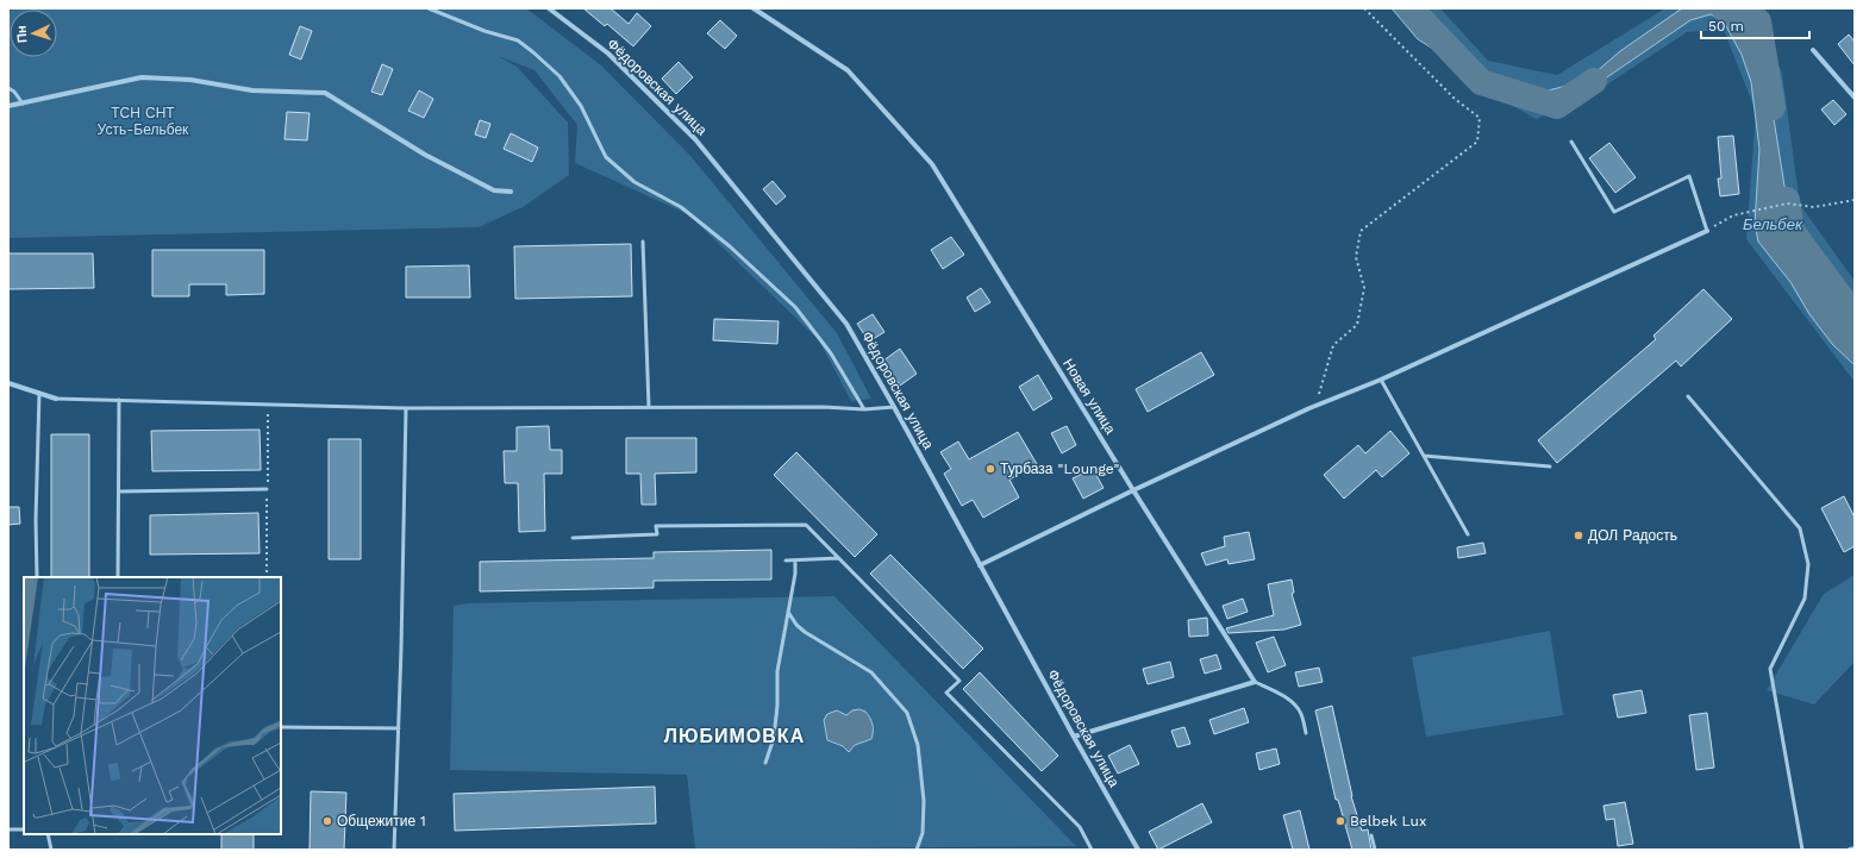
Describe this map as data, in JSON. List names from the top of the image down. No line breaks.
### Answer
{"streets":{"street":["Фёдоровская улица","Новая улица"]},"districts":["ЛЮБИМОВКА"],"water":["Бельбек"],"parks":["ТСН СНТ Усть-Бельбек"],"places":["Турбаза \"Lounge\"","ДОЛ Радость","Общежитие 1","Belbek Lux"],"scale_bar":"50 m","north":"left"}
